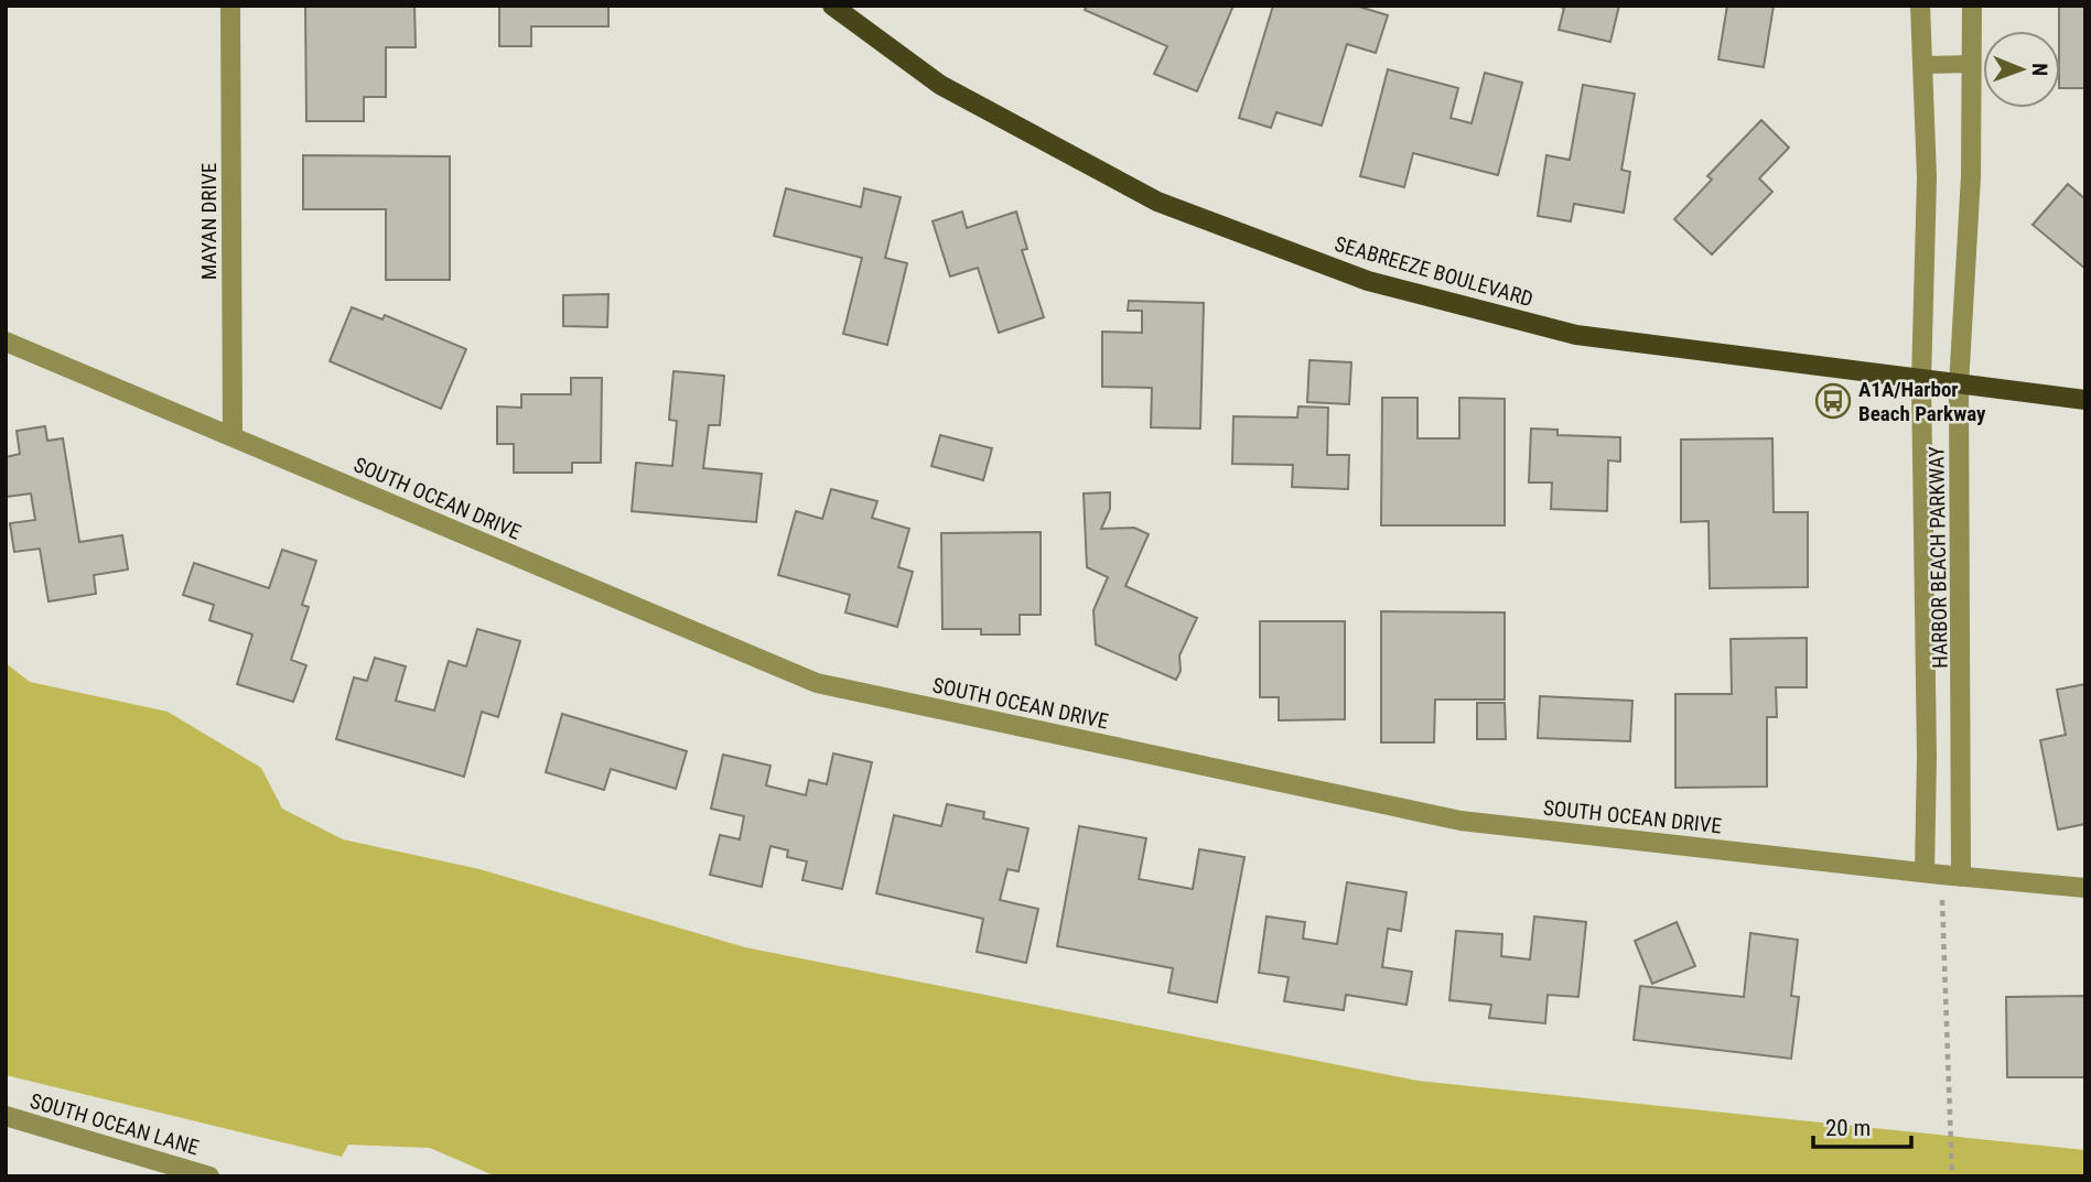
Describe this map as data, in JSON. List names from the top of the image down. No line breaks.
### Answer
{"streets":{"main road":["SEABREEZE BOULEVARD"],"street":["MAYAN DRIVE","SOUTH OCEAN DRIVE","HARBOR BEACH PARKWAY","SOUTH OCEAN LANE"]},"crossings":[["MAYAN DRIVE","SOUTH OCEAN DRIVE"],["SEABREEZE BOULEVARD","HARBOR BEACH PARKWAY"],["SOUTH OCEAN DRIVE","HARBOR BEACH PARKWAY"]],"places":{"bus stop":["A1A/Harbor Beach Parkway"]},"scale_bar":"20 m","north":"right"}
